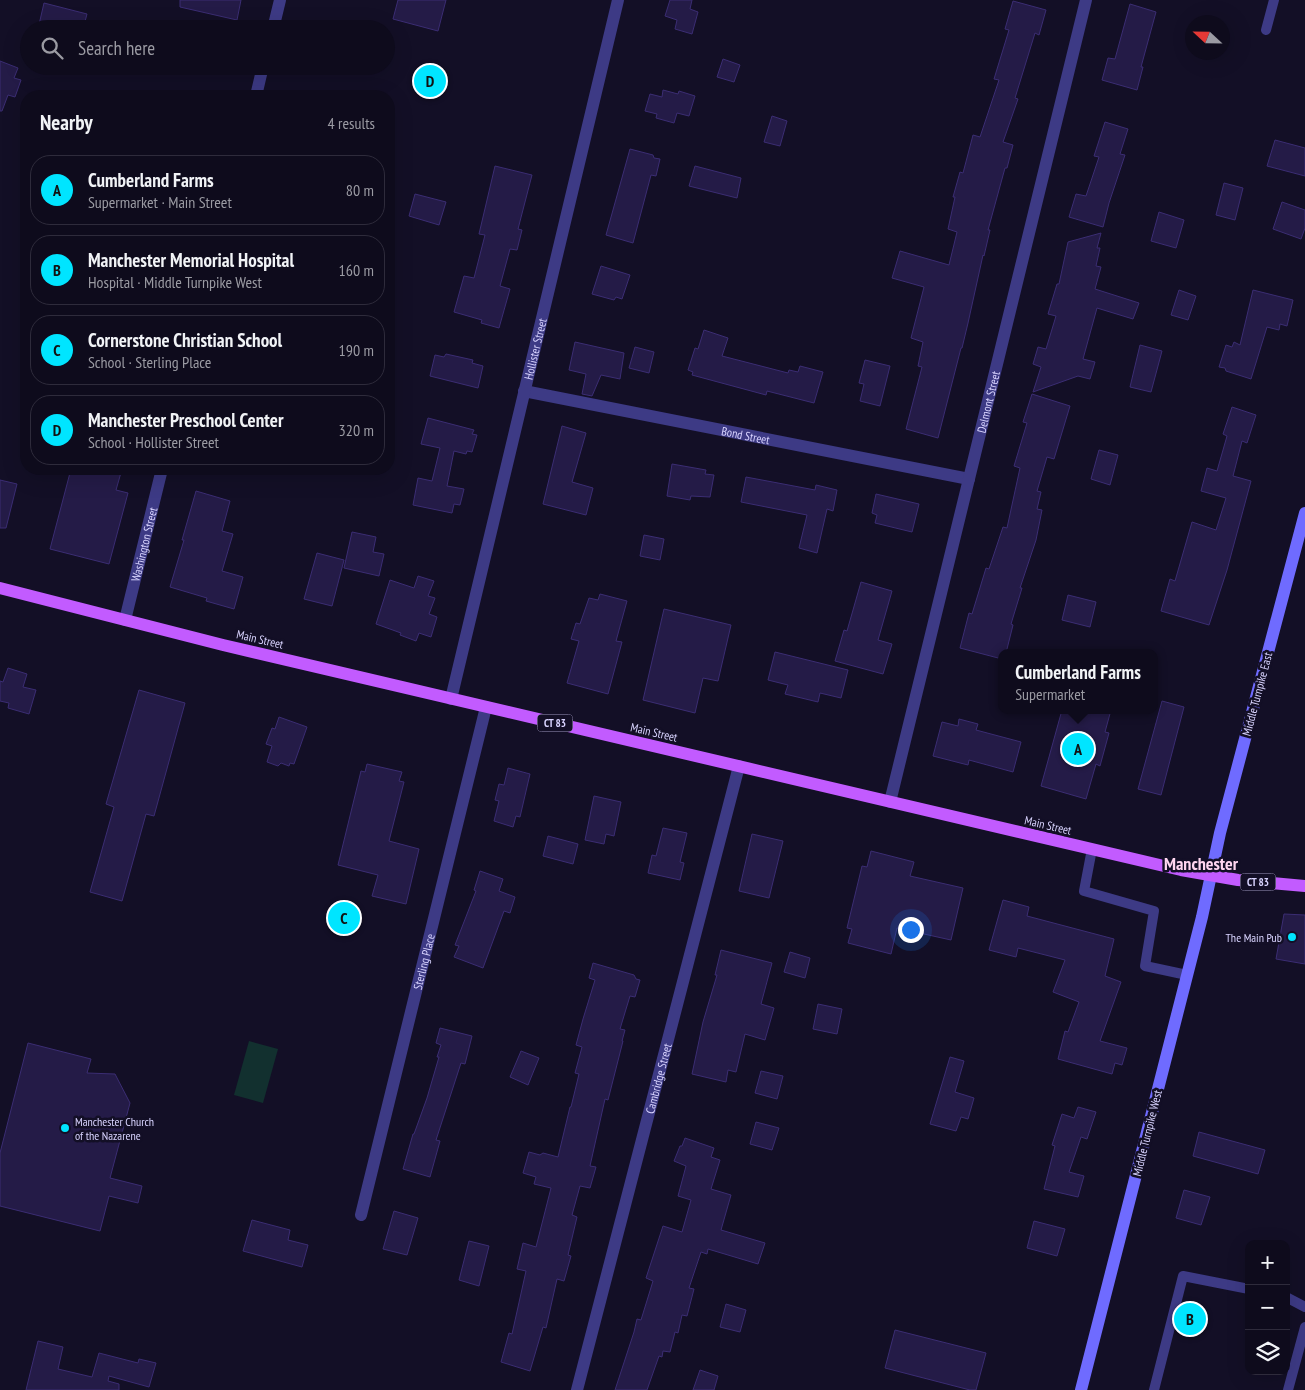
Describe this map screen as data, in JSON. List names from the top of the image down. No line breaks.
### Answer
{"streets":{"main road":["Main Street","Middle Turnpike East","CT 83","Middle Turnpike West"],"street":["Hollister Street","Delmont Street","Bond Street","Washington Street","Sterling Place","Cambridge Street"]},"crossings":[["Hollister Street","Bond Street"],["Hollister Street","Main Street"],["Delmont Street","Bond Street"],["Delmont Street","Main Street"],["Washington Street","Main Street"],["Main Street","Middle Turnpike East"],["Main Street","Sterling Place"],["Main Street","Cambridge Street"],["Main Street","Middle Turnpike West"],["Middle Turnpike East","Middle Turnpike West"]],"districts":["Manchester"],"places":["The Main Pub","Manchester Church of the Nazarene"],"north":"left","page":{"search":"Search here","pins":["D","A","C","B"],"heading":["Nearby","4 results"],"list":[{"mark":"A","name":"Cumberland Farms","note":"Supermarket · Main Street","value":"80 m"},{"mark":"B","name":"Manchester Memorial Hospital","note":"Hospital · Middle Turnpike West","value":"160 m"},{"mark":"C","name":"Cornerstone Christian School","note":"School · Sterling Place","value":"190 m"},{"mark":"D","name":"Manchester Preschool Center","note":"School · Hollister Street","value":"320 m"}],"popup":["Cumberland Farms","Supermarket"],"map_buttons":["+","−"]}}
